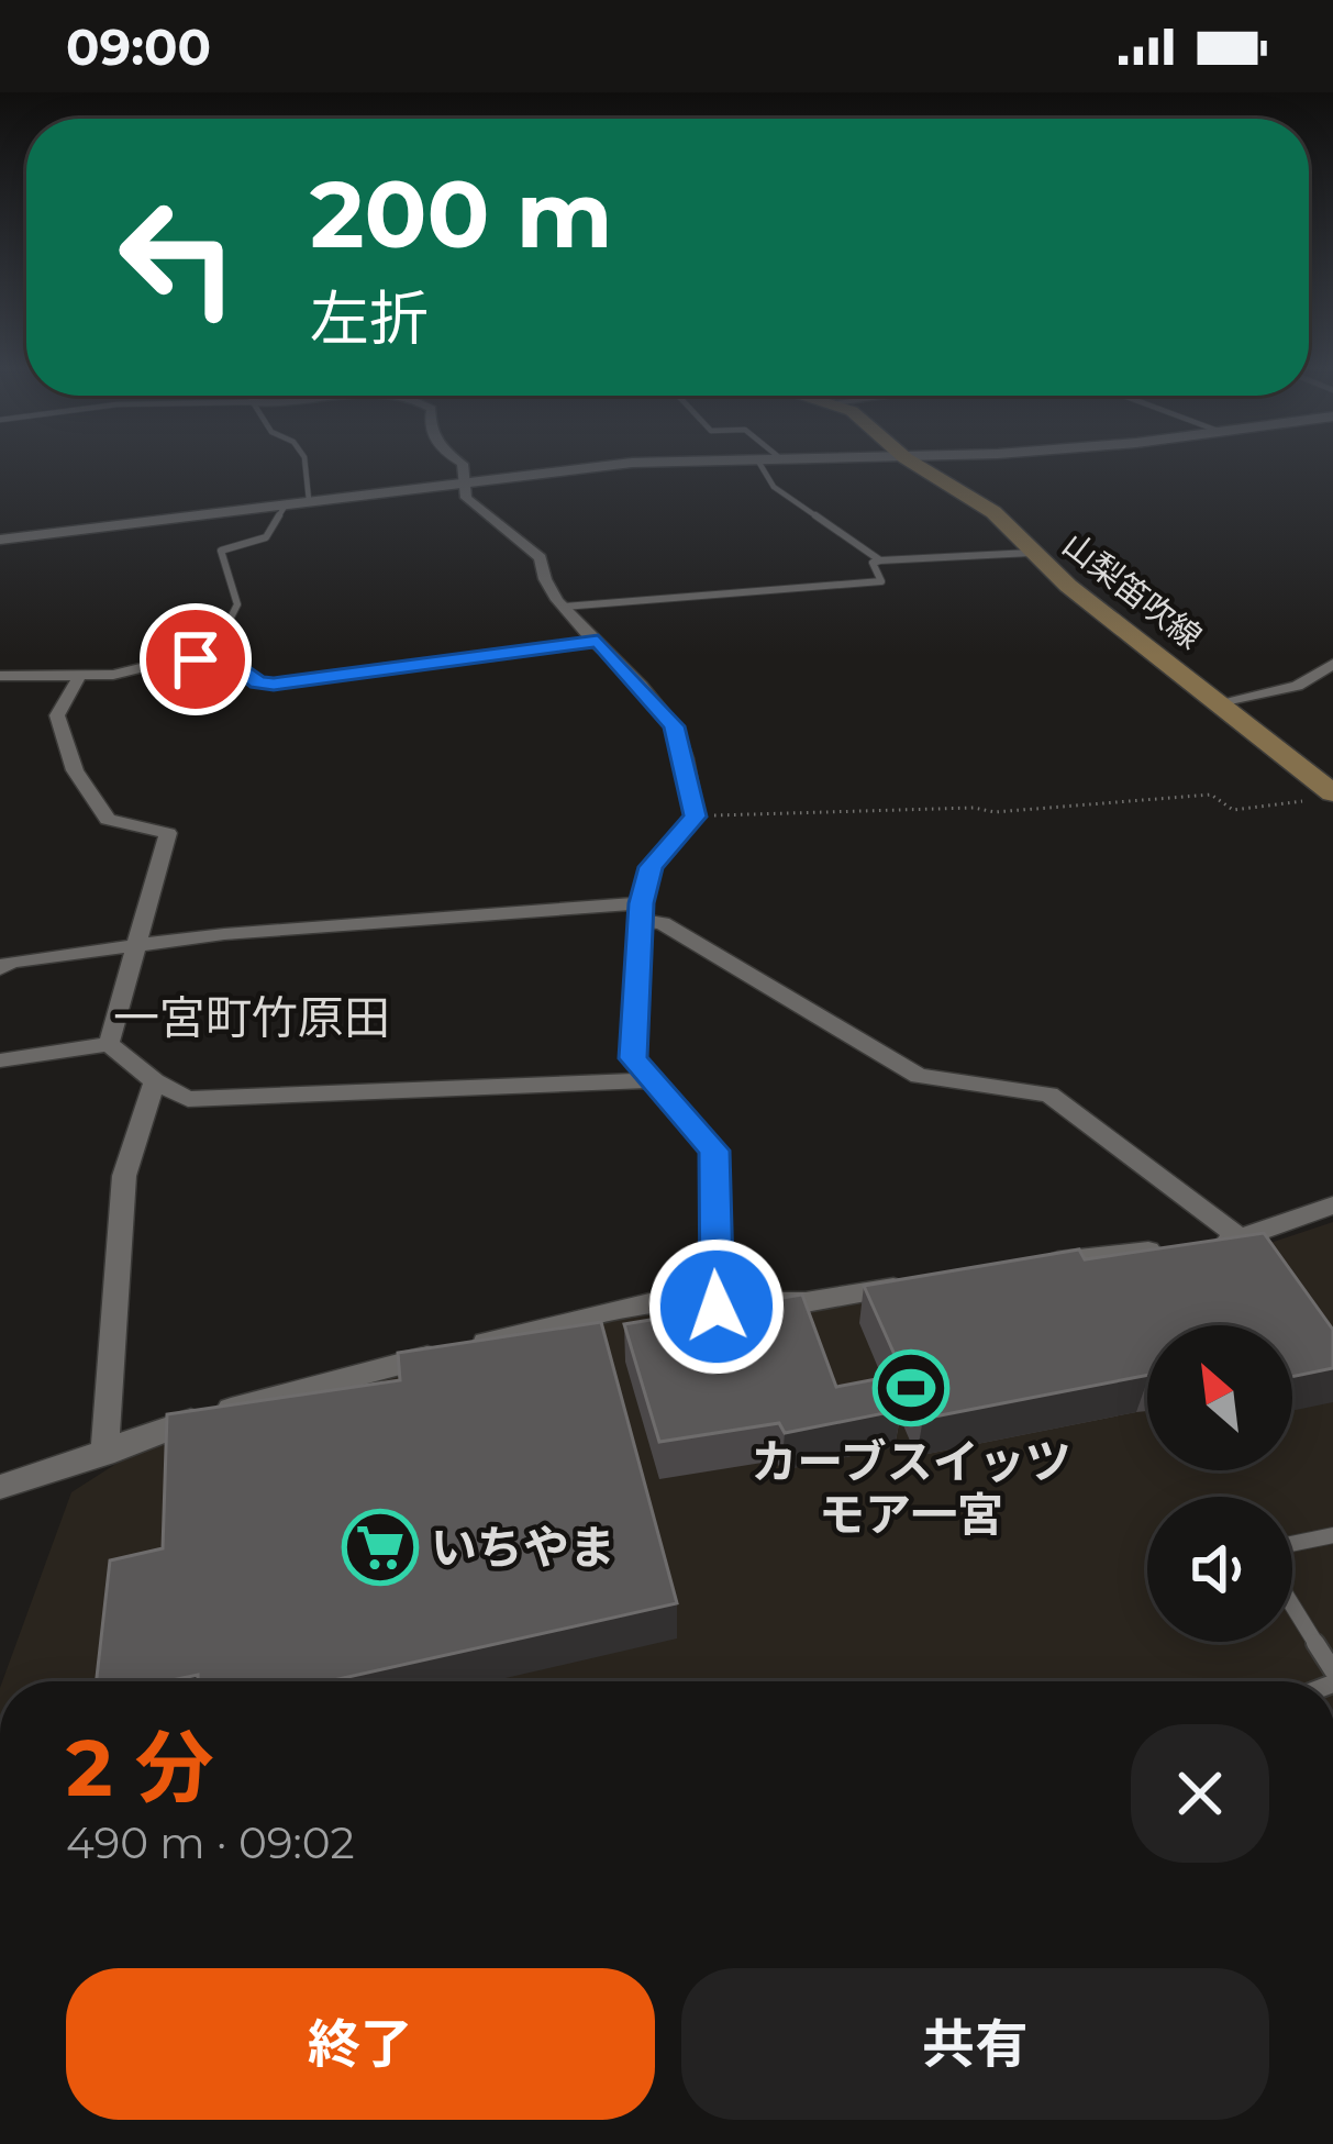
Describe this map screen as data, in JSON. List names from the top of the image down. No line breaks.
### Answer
{"streets":{"main road":["山梨笛吹線"]},"districts":["一宮町竹原田"],"places":{"sports":["カーブスイッツ モア一宮"],"supermarket":["いちやま"]},"north":"top left","page":{"status":"09:00","turn":["200 m","左折"],"heading":["2 分","490 m · 09:02"],"buttons":["終了","共有"]}}
